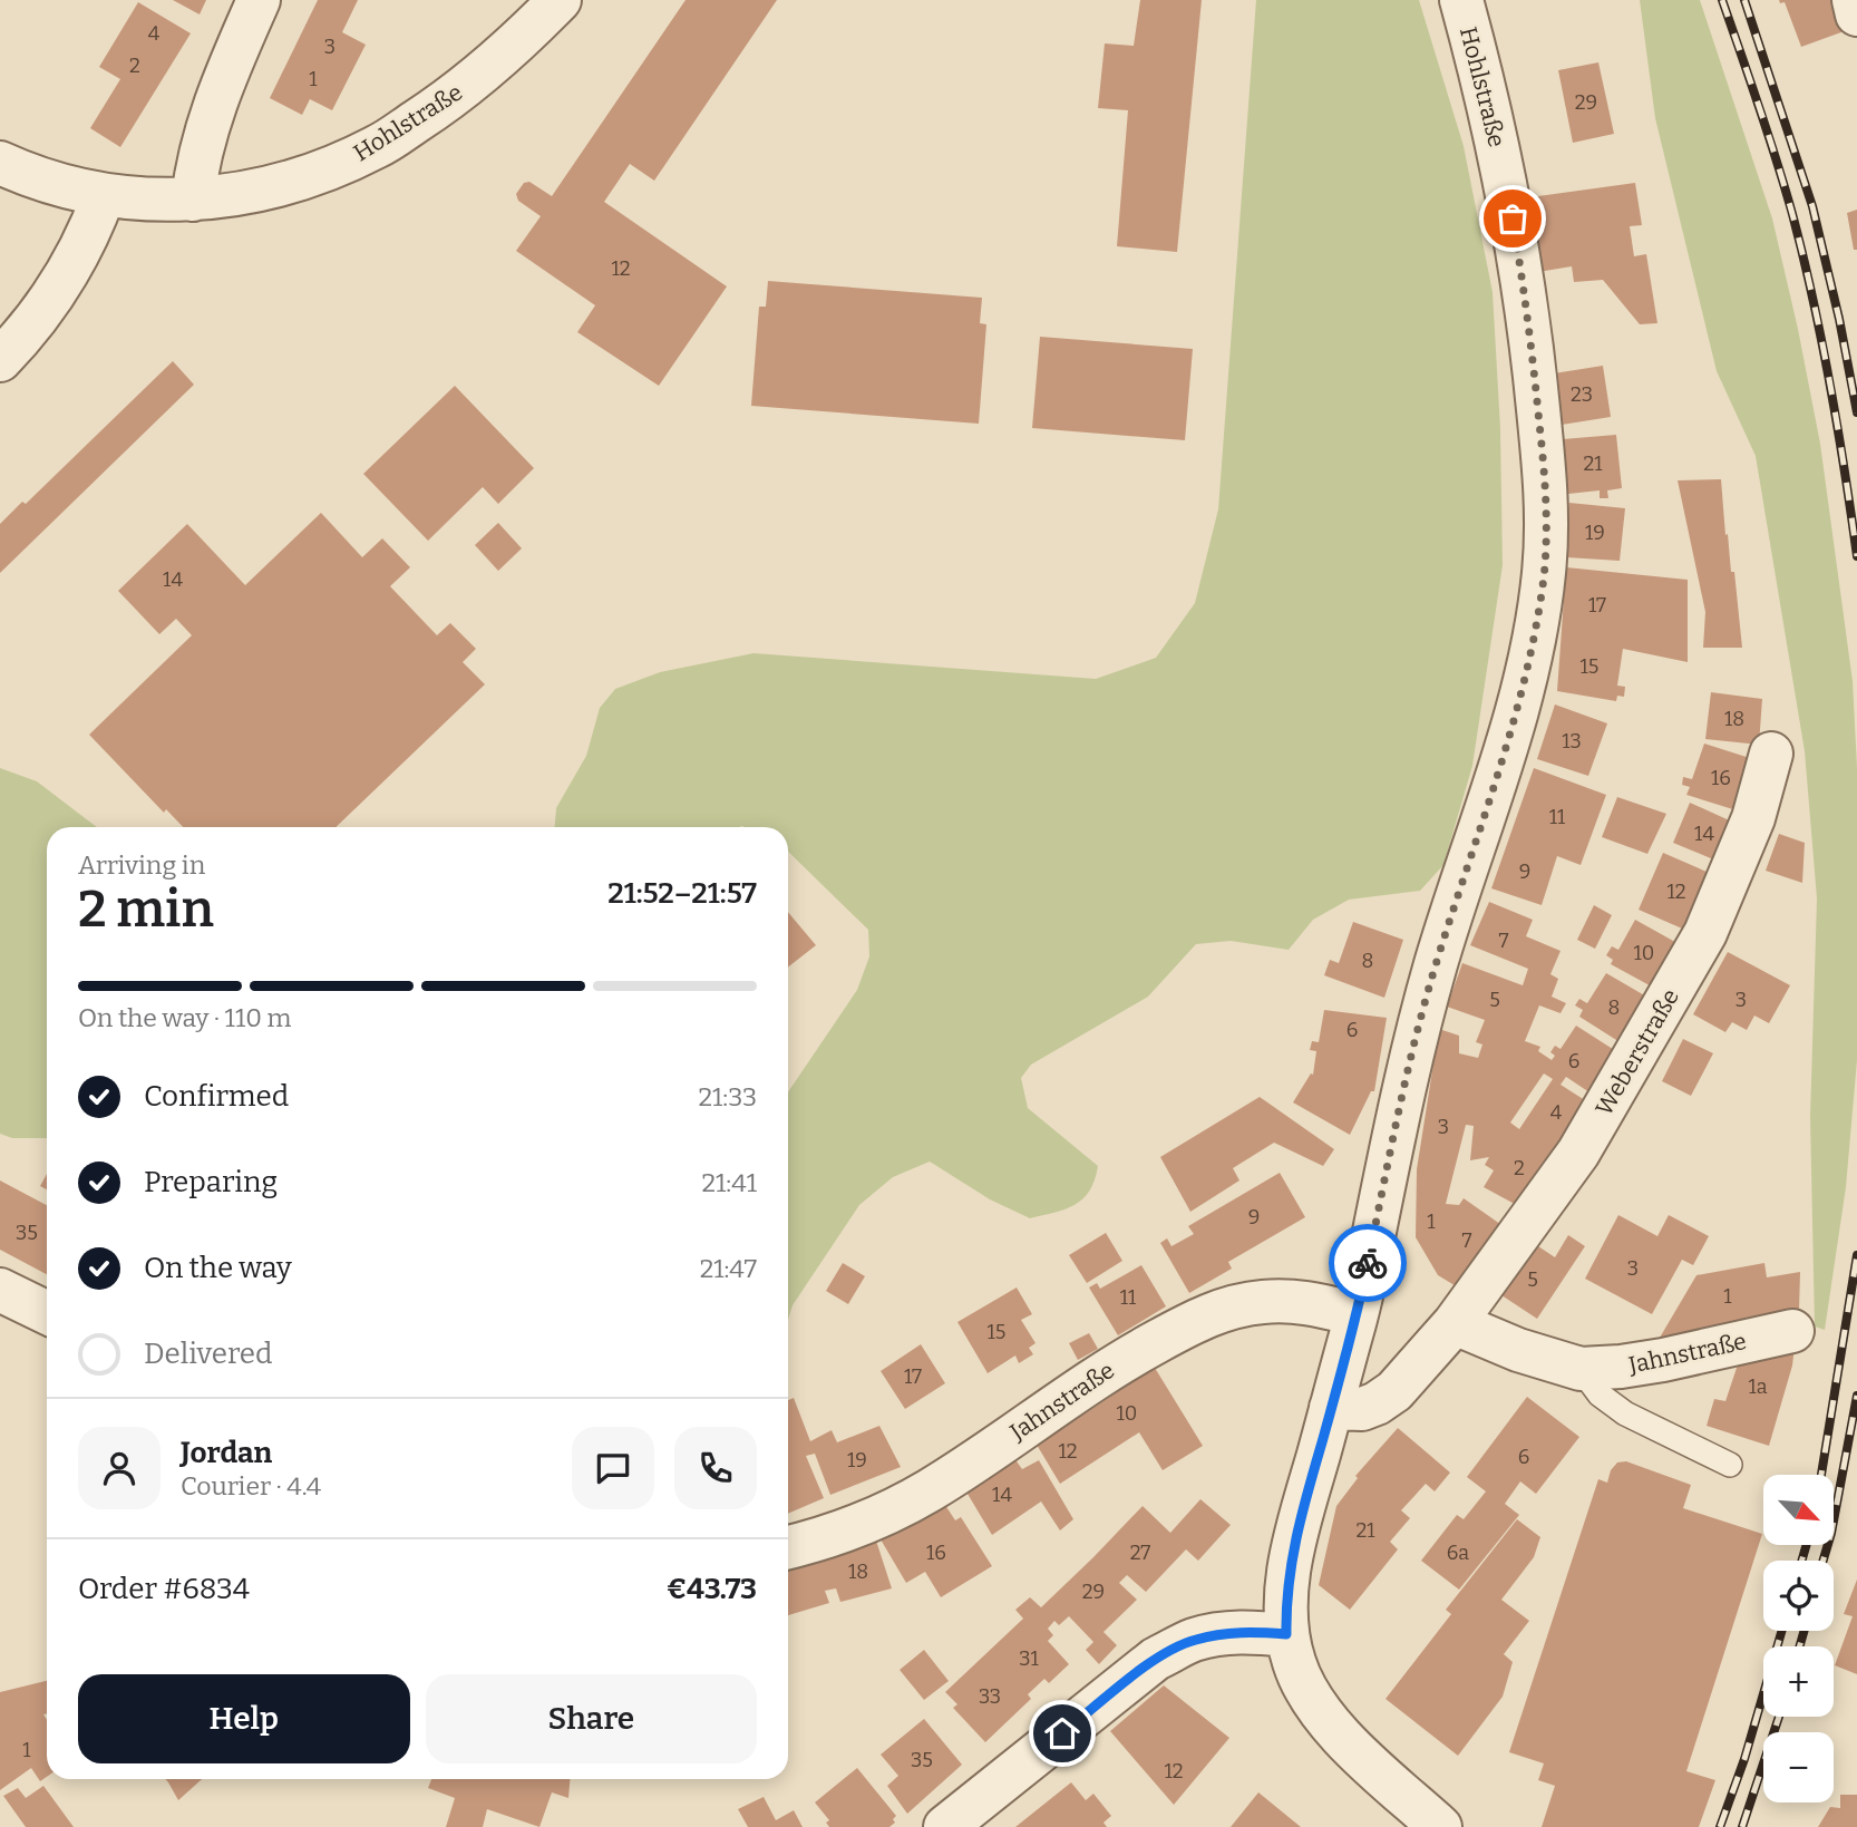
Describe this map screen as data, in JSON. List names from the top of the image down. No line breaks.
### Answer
{"streets":{"street":["Hohlstraße","Weberstraße","Jahnstraße"]},"crossings":[["Hohlstraße","Jahnstraße"],["Weberstraße","Jahnstraße"]],"house_numbers":["4","3","2","1","29","12","23","21","19","14","17","15","18","13","16","11","14","9","12","7","10","8","5","3","8","6","6","4","3","2","9","1","35","7","3","5","1","11","15","17","1a","10","12","6","19","14","21","16","27","6a","18","29","31","33","1","35","12"],"north":"bottom right","page":{"heading":["2 min","Arriving in","21:52–21:57"],"panel":["Jordan","Courier · 4.4","Order #6834","€43.73"],"bar":"On the way · 110 m","list":[["Confirmed","21:33"],["Preparing","21:41"],["On the way","21:47"],"Delivered"],"map_buttons":["+","−"],"buttons":["Help","Share"]}}
